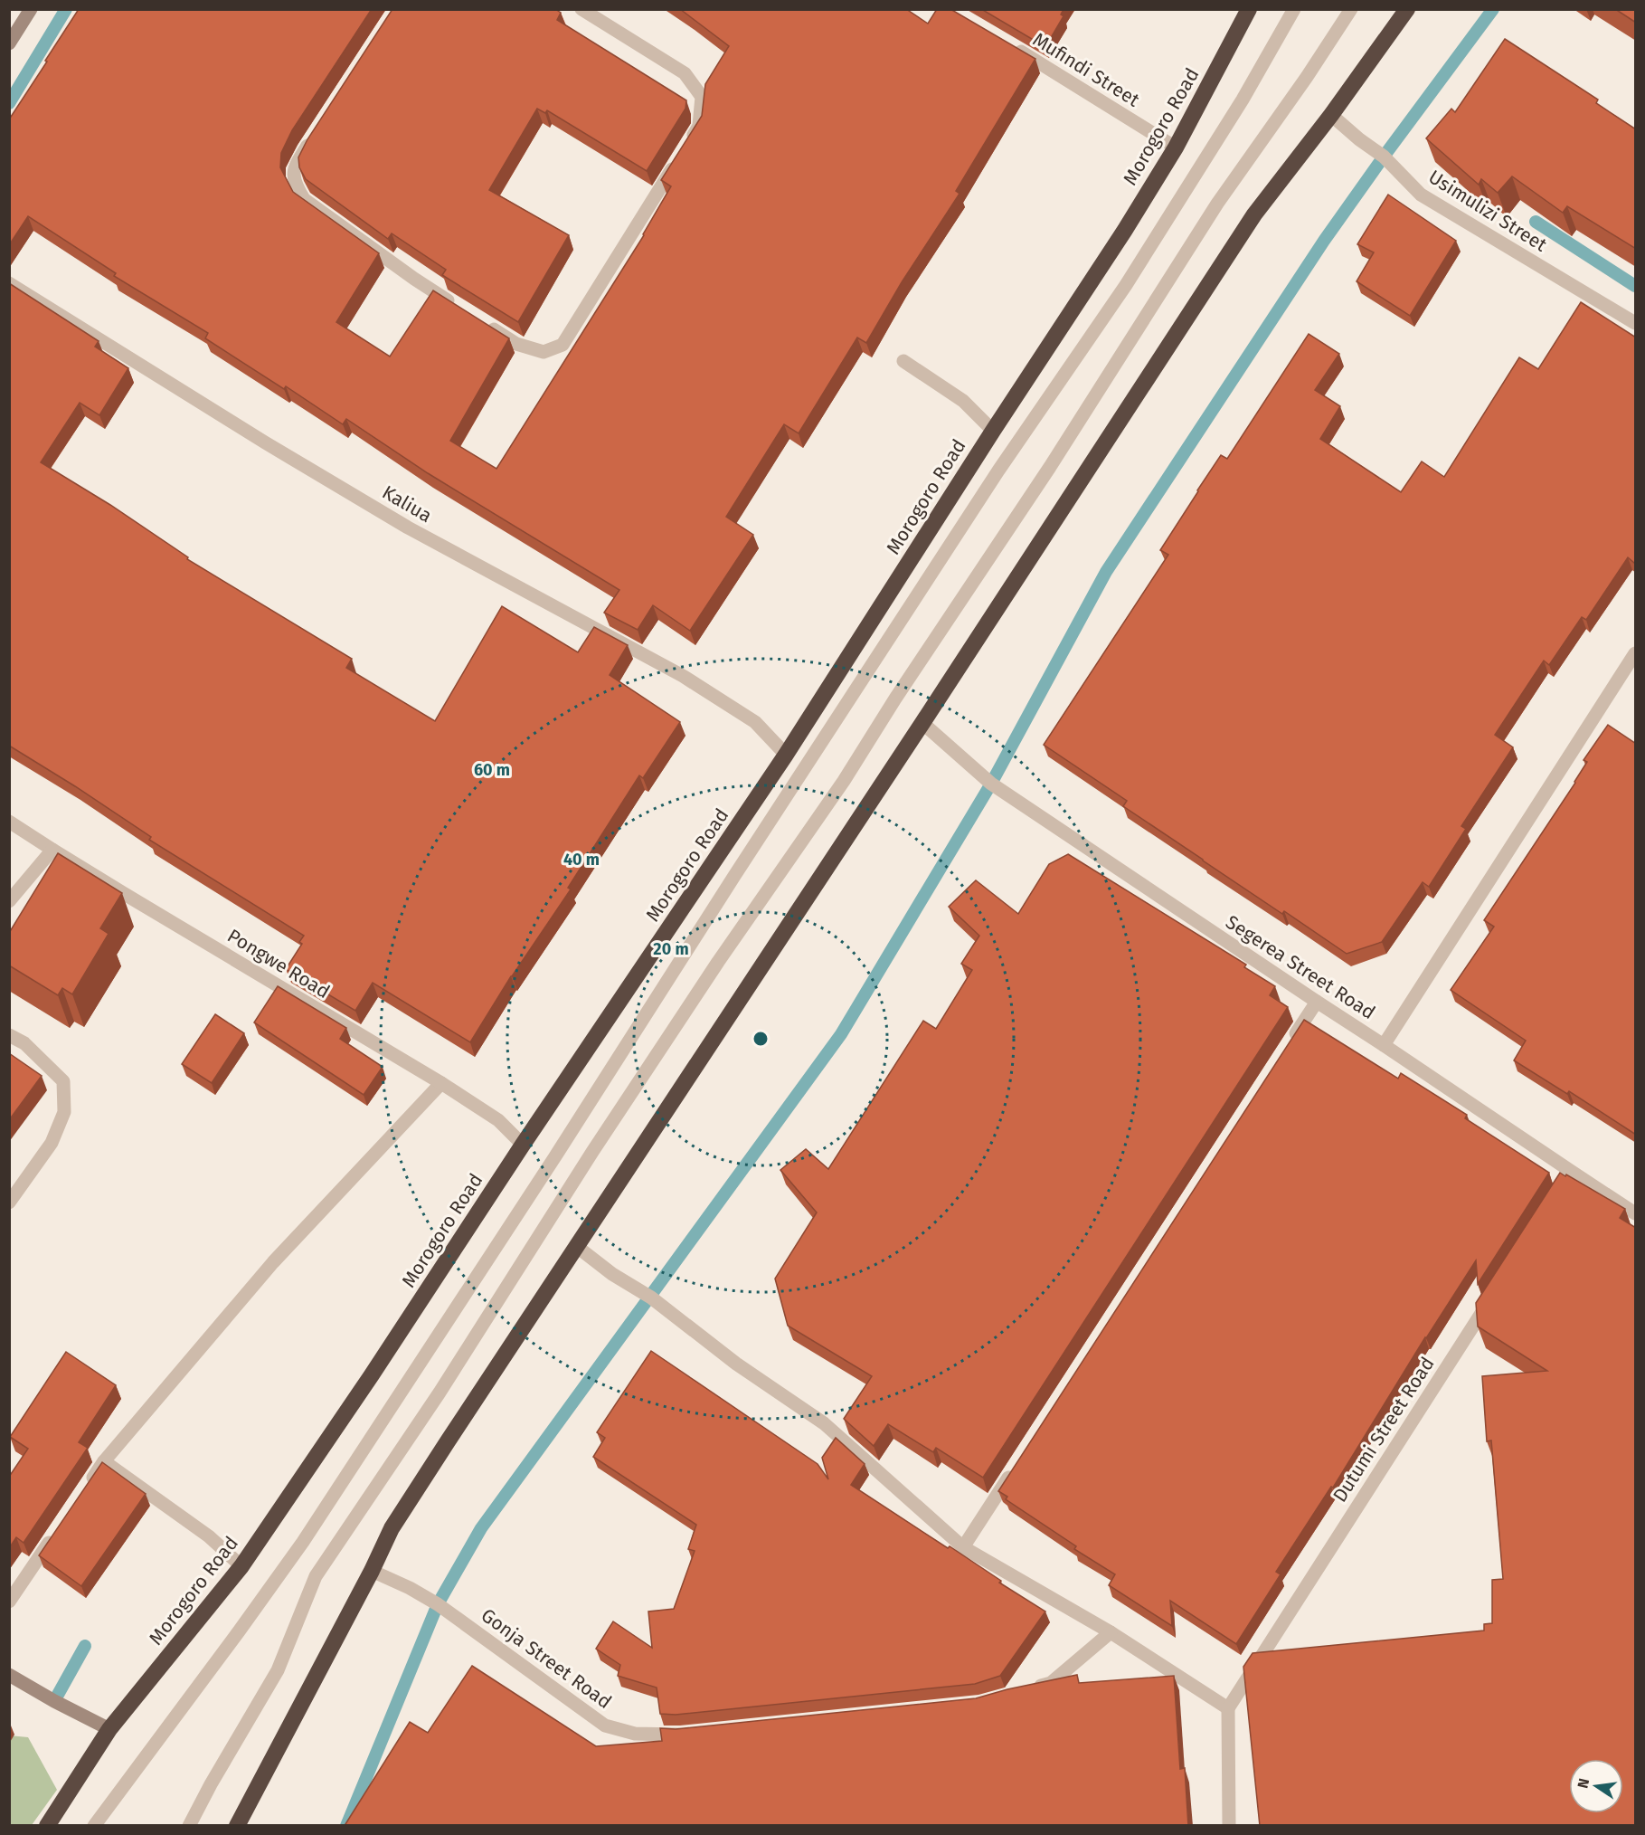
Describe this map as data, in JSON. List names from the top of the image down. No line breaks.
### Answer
{"streets":{"highway":["Morogoro Road"],"street":["Mufindi Street","Usimulizi Street","Kaliua","Pongwe Road","Segerea Street Road","Dutumi Street Road","Gonja Street Road"]},"crossings":[["Mufindi Street","Morogoro Road"],["Morogoro Road","Kaliua"],["Morogoro Road","Pongwe Road"]],"north":"left","rings":["60 m","40 m","20 m"]}
